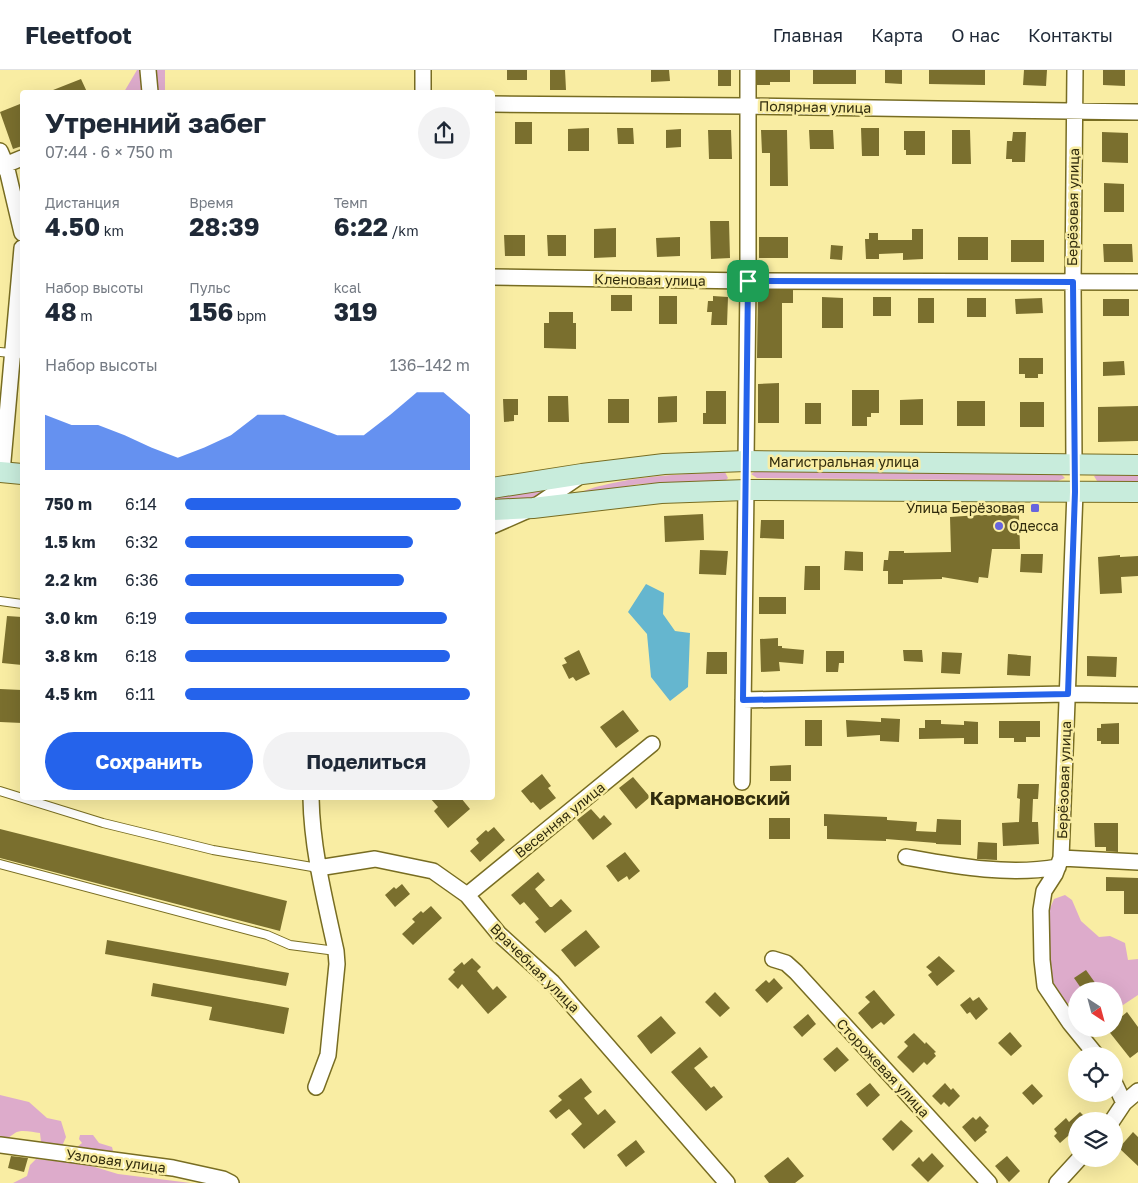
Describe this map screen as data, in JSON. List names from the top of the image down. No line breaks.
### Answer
{"streets":{"main road":["Магистральная улица"],"street":["Полярная улица","Берёзовая улица","Кленовая улица","Весенняя улица","Врачебная улица","Сторожевая улица","Узловая улица"]},"crossings":[["Полярная улица","Берёзовая улица"],["Берёзовая улица","Кленовая улица"],["Берёзовая улица","Магистральная улица"],["Весенняя улица","Врачебная улица"]],"districts":["Кармановский"],"places":{"transit":["Улица Берёзовая"],"other":["Одесса"]},"north":"bottom right","page":{"header":"Fleetfoot","nav":["Главная","Карта","О нас","Контакты"],"heading":["Утренний забег","07:44 · 6 × 750 m"],"stats":[["Дистанция","4.50 km"],["Время","28:39"],["Темп","6:22 /km"],["Набор высоты","48 m"],["Пульс","156 bpm"],["kcal","319"]],"chart":["Набор высоты","136–142 m"],"list":[{"name":"750 m","note":"6:14"},{"name":"1.5 km","note":"6:32"},{"name":"2.2 km","note":"6:36"},{"name":"3.0 km","note":"6:19"},{"name":"3.8 km","note":"6:18"},{"name":"4.5 km","note":"6:11"}],"buttons":["Сохранить","Поделиться"]}}
